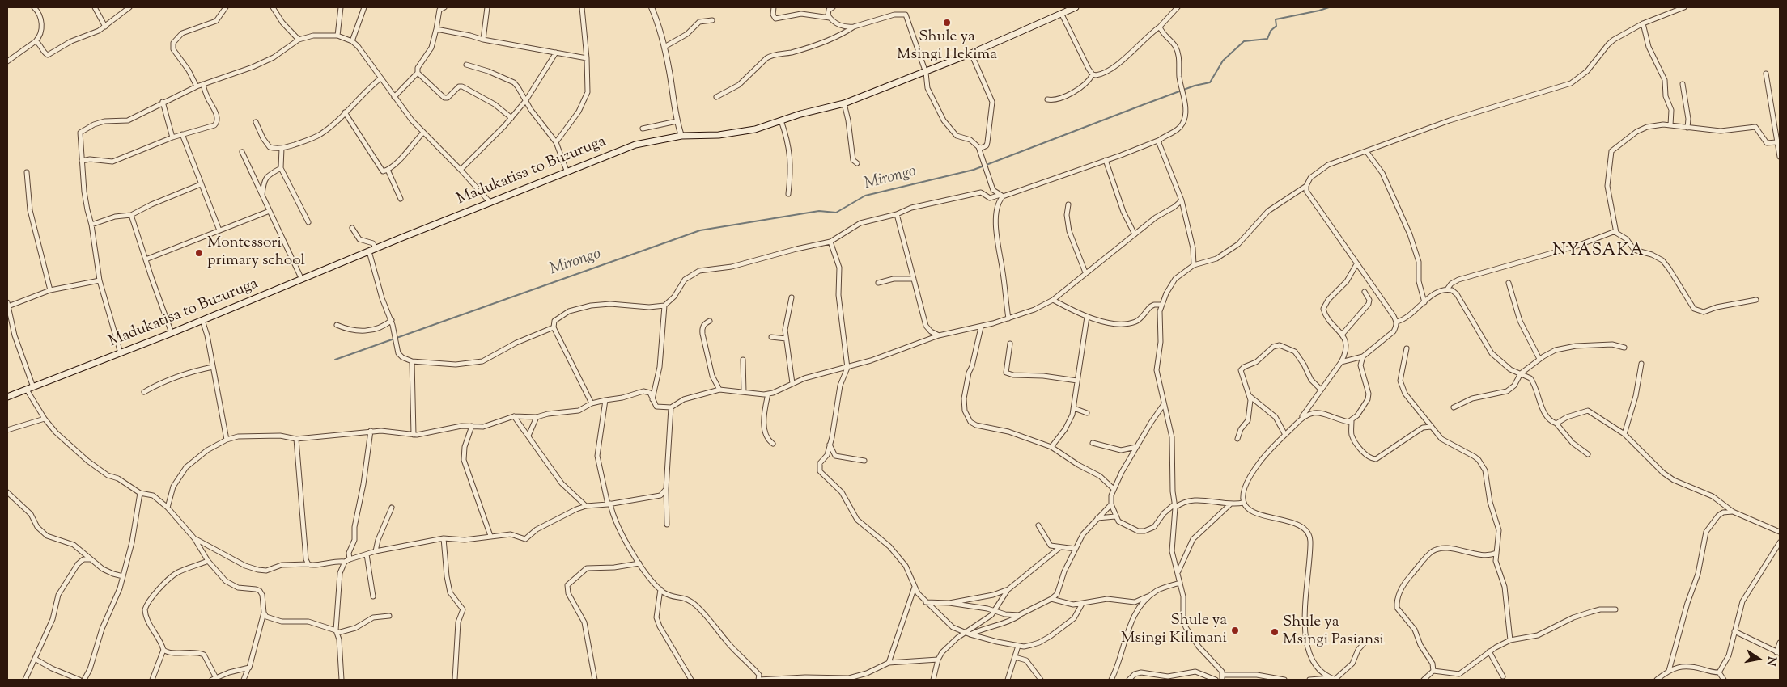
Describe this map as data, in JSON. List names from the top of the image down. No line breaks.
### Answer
{"streets":{"main road":["Madukatisa to Buzuruga"]},"districts":["NYASAKA"],"water":["Mirongo"],"places":["Shule ya Msingi Hekima","Montessori primary school","Shule ya Msingi Kilimani","Shule ya Msingi Pasiansi"],"north":"right"}
